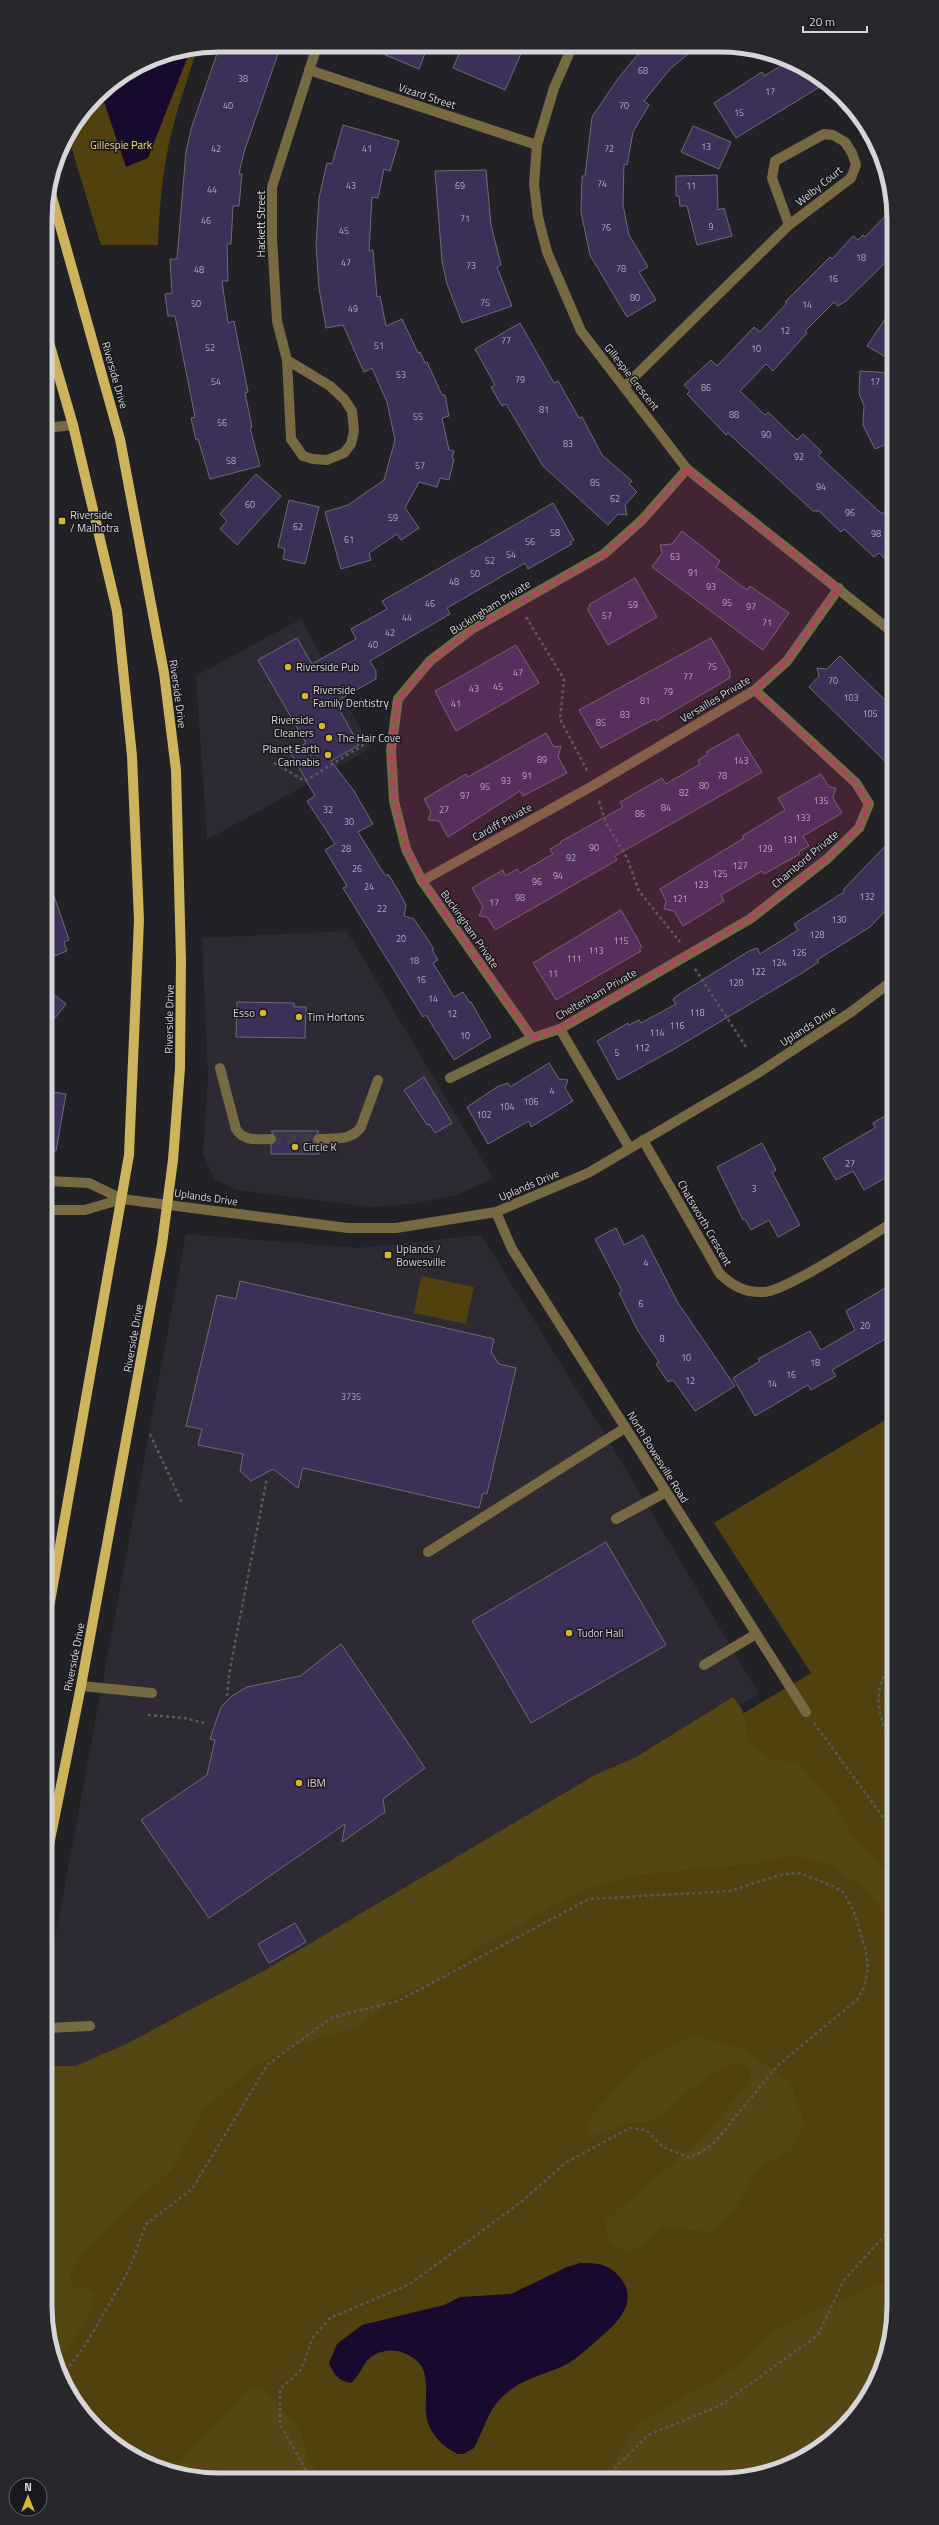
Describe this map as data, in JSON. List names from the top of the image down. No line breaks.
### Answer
{"streets":{"main road":["Riverside Drive"],"street":["Vizard Street","Welby Court","Hackett Street","Gillespie Crescent","Buckingham Private","Versailles Private","Cardiff Private","Chambord Private","Cheltenham Private","Uplands Drive","Chatsworth Crescent","North Bowesville Road"]},"crossings":[["Vizard Street","Hackett Street"],["Vizard Street","Gillespie Crescent"],["Welby Court","Gillespie Crescent"],["Riverside Drive","Uplands Drive"],["Gillespie Crescent","Buckingham Private"],["Gillespie Crescent","Versailles Private"],["Buckingham Private","Cardiff Private"],["Buckingham Private","Cheltenham Private"],["Versailles Private","Cardiff Private"],["Versailles Private","Chambord Private"],["Chambord Private","Cheltenham Private"],["Uplands Drive","Chatsworth Crescent"],["Uplands Drive","North Bowesville Road"]],"parks":["Gillespie Park"],"places":{"transit":["Riverside / Malhotra","Uplands / Bowesville"],"other":["Riverside Pub","Riverside Family Dentistry","Riverside Cleaners","The Hair Cove","Planet Earth Cannabis","Esso","Tim Hortons","Circle K","Tudor Hall","IBM"]},"house_numbers":["68","38","17","40","70","15","13","42","41","72","74","43","69","11","44","71","46","9","76","45","18","47","73","78","48","16","80","75","50","14","49","12","77","51","52","10","53","79","54","17","86","81","88","55","56","90","83","92","58","57","85","94","62","60","96","59","62","58","98","61","56","54","63","52","91","50","48","93","95","46","59","97","57","44","71","42","40","75","47","77","70","45","43","79","103","81","41","105","83","85","89","143","91","78","93","80","95","82","97","135","84","32","27","86","133","30","131","90","28","129","92","127","26","125","94","96","123","24","132","98","121","17","22","130","128","20","115","113","126","111","18","124","122","11","16","120","14","118","12","116","114","10","112","5","4","106","104","102","27","3","4","6","20","8","10","18","16","12","14","3735"],"scale_bar":"20 m","north":"top"}
